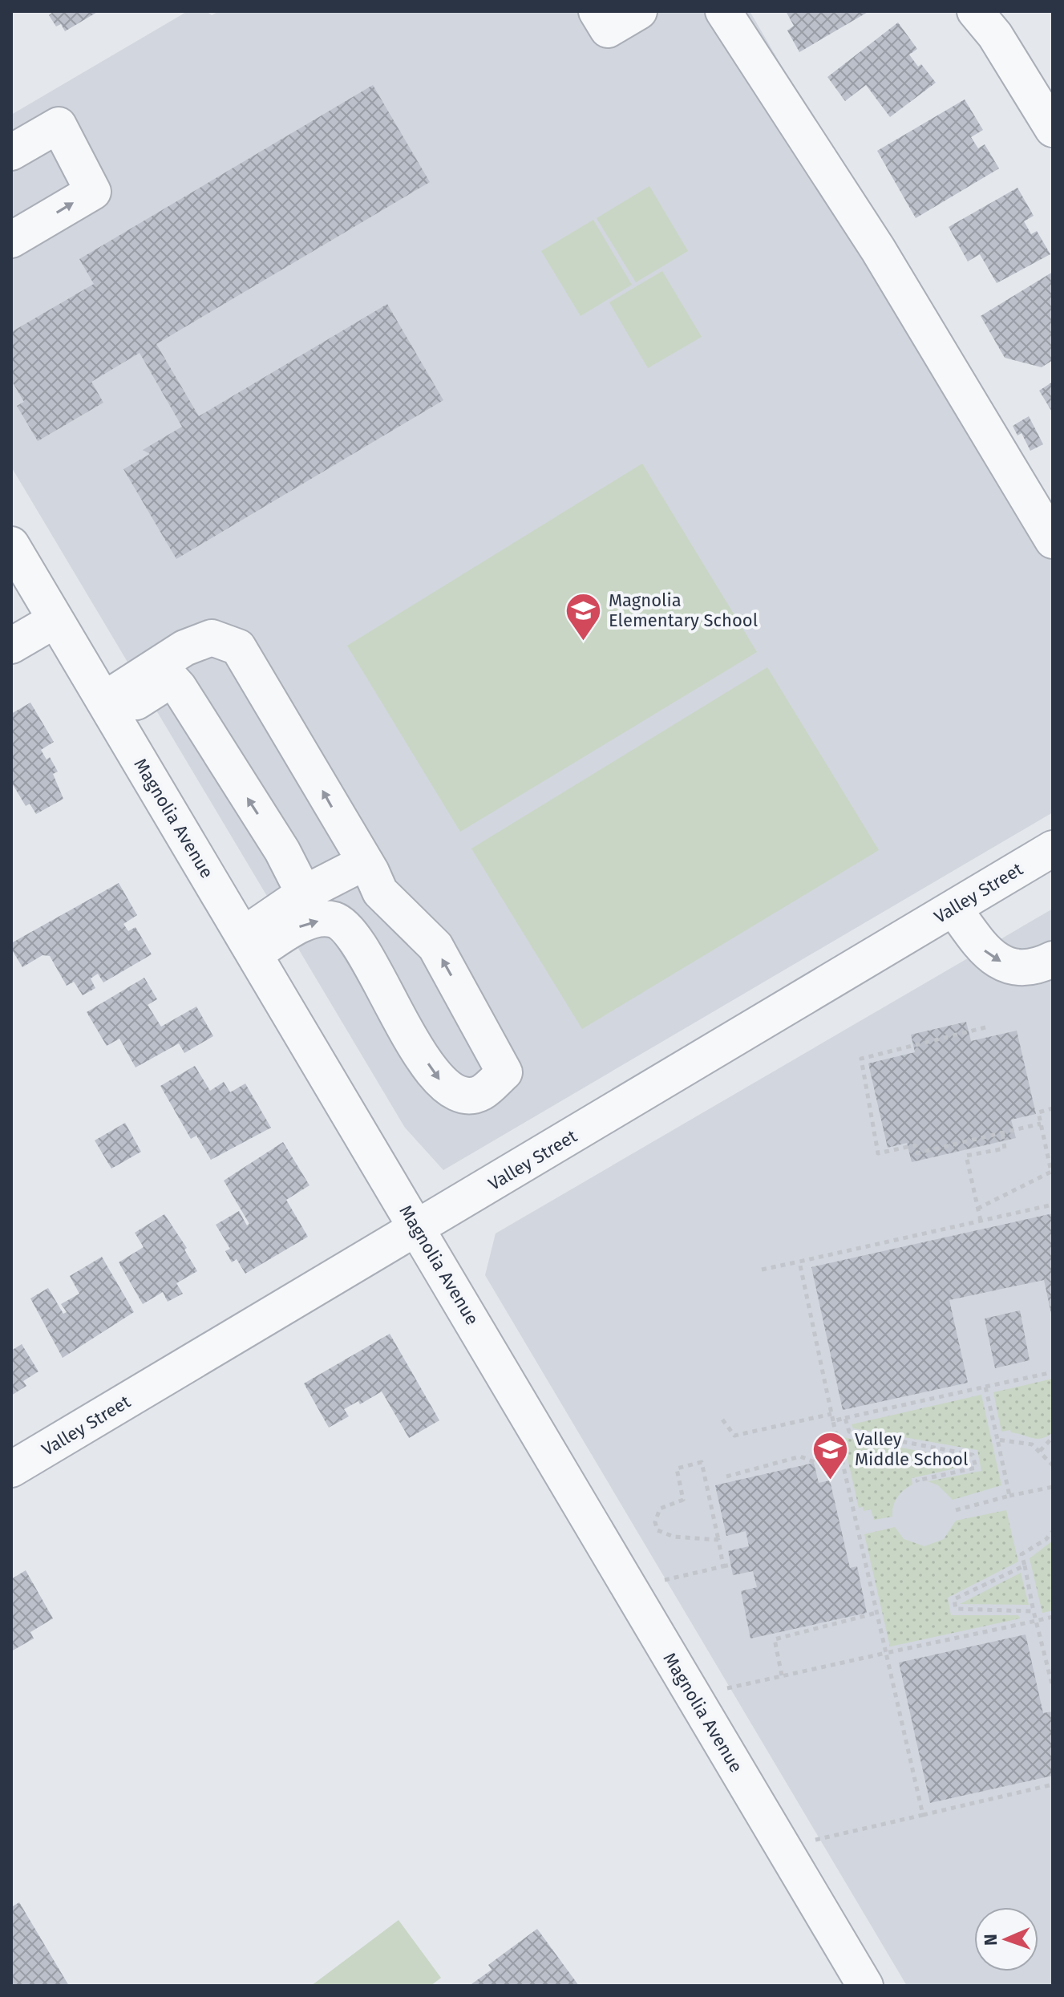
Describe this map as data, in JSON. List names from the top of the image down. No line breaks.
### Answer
{"streets":{"street":["Magnolia Avenue","Valley Street"]},"crossings":[["Magnolia Avenue","Valley Street"]],"places":{"school or university":["Magnolia Elementary School","Valley Middle School"]},"north":"left"}
